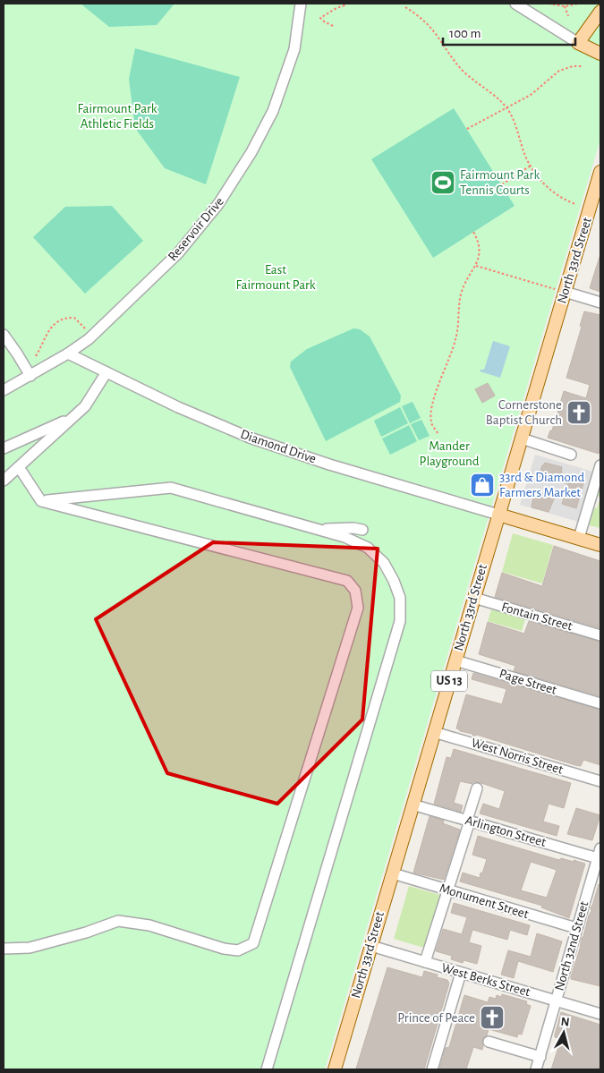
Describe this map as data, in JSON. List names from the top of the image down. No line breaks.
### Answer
{"streets":{"main road":["North 33rd Street","US 13"],"street":["Reservoir Drive","Diamond Drive","Fontain Street","Page Street","West Norris Street","Arlington Street","Monument Street","North 32nd Street","West Berks Street"]},"crossings":[["Reservoir Drive","Diamond Drive"],["North 33rd Street","Diamond Drive"],["North 33rd Street","Fontain Street"],["North 33rd Street","Page Street"],["North 33rd Street","West Norris Street"],["North 33rd Street","Arlington Street"],["North 33rd Street","Monument Street"],["North 33rd Street","West Berks Street"],["Arlington Street","North 32nd Street"],["Monument Street","North 32nd Street"],["North 32nd Street","West Berks Street"]],"parks":["Fairmount Park Athletic Fields","East Fairmount Park","Mander Playground"],"places":{"sports":["Fairmount Park Tennis Courts"],"church":["Cornerstone Baptist Church","Prince of Peace"],"shop":["33rd & Diamond Farmers Market"]},"scale_bar":"100 m","north":"top"}
